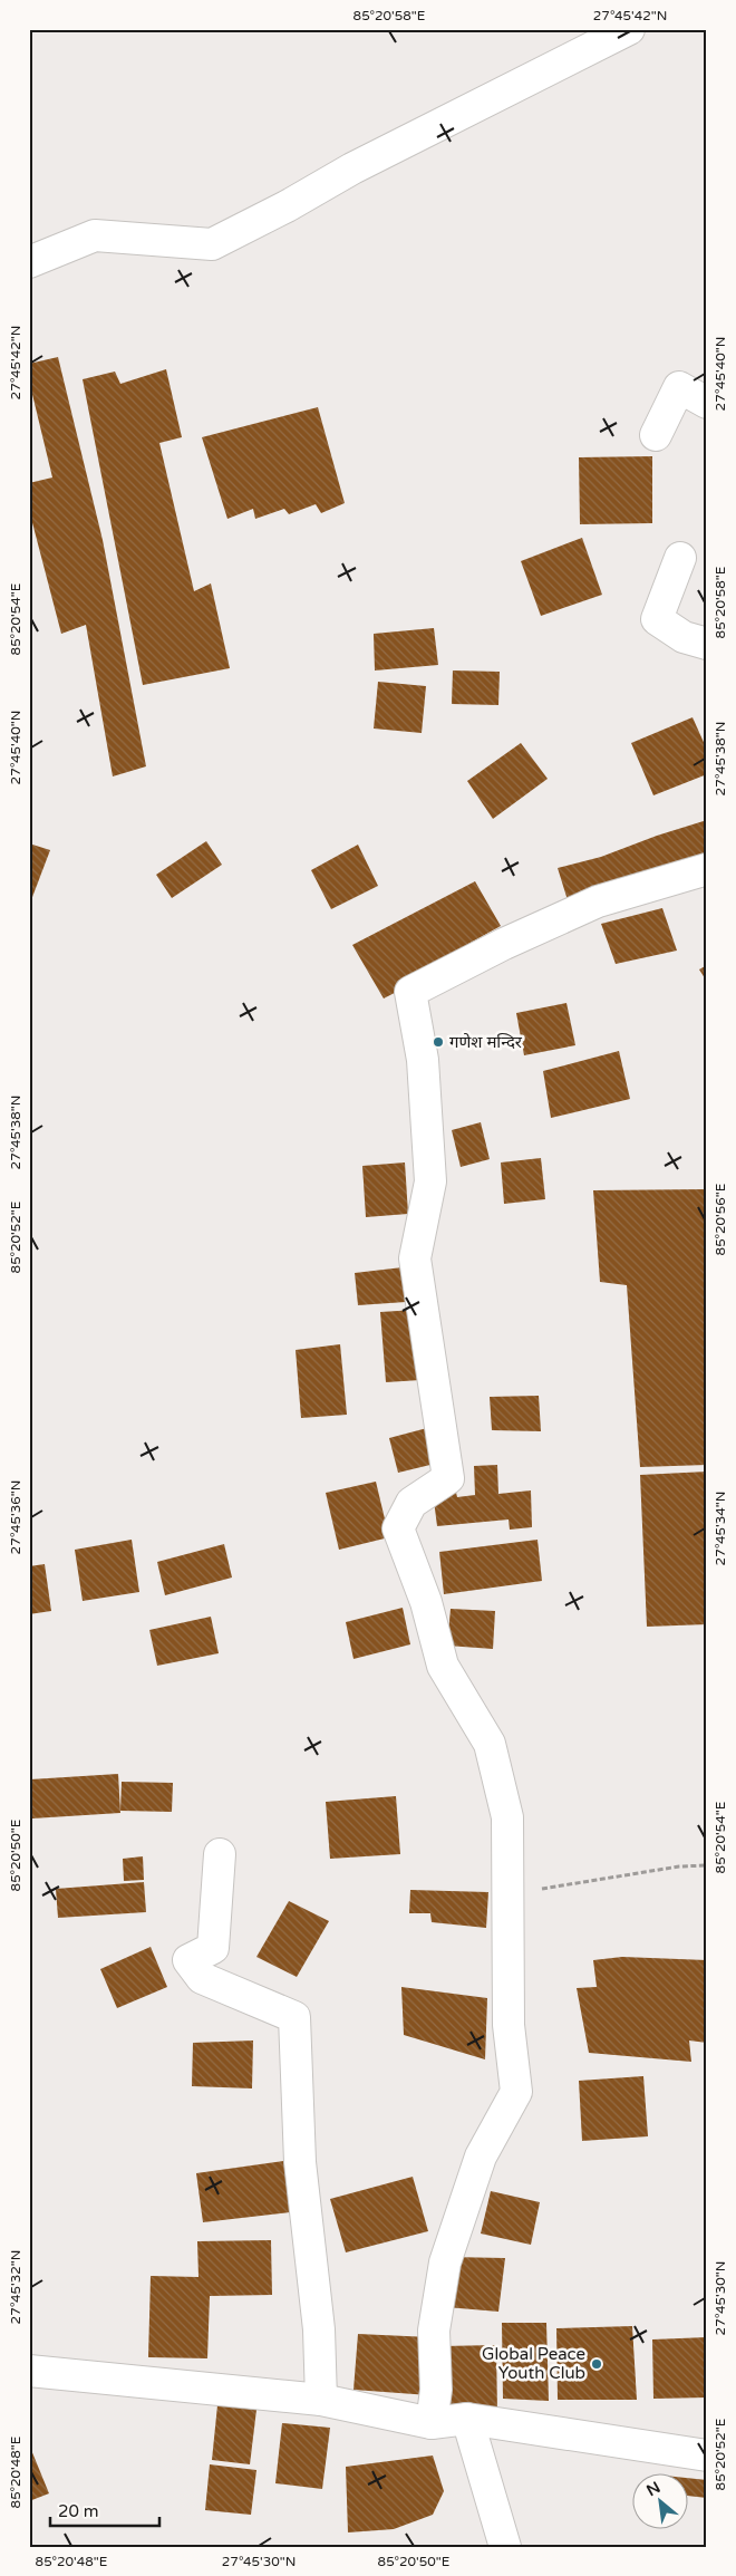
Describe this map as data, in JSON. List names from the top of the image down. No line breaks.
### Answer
{"places":["गणेश मन्दिर","Global Peace Youth Club"],"scale_bar":"20 m","north":"top left","coordinates":["85°20'58\"E","27°45'42\"N","27°45'40\"N","85°20'54\"E","27°45'38\"N","85°20'56\"E","85°20'52\"E","27°45'36\"N","27°45'34\"N","85°20'50\"E","27°45'32\"N","27°45'30\"N","85°20'48\"E"]}
